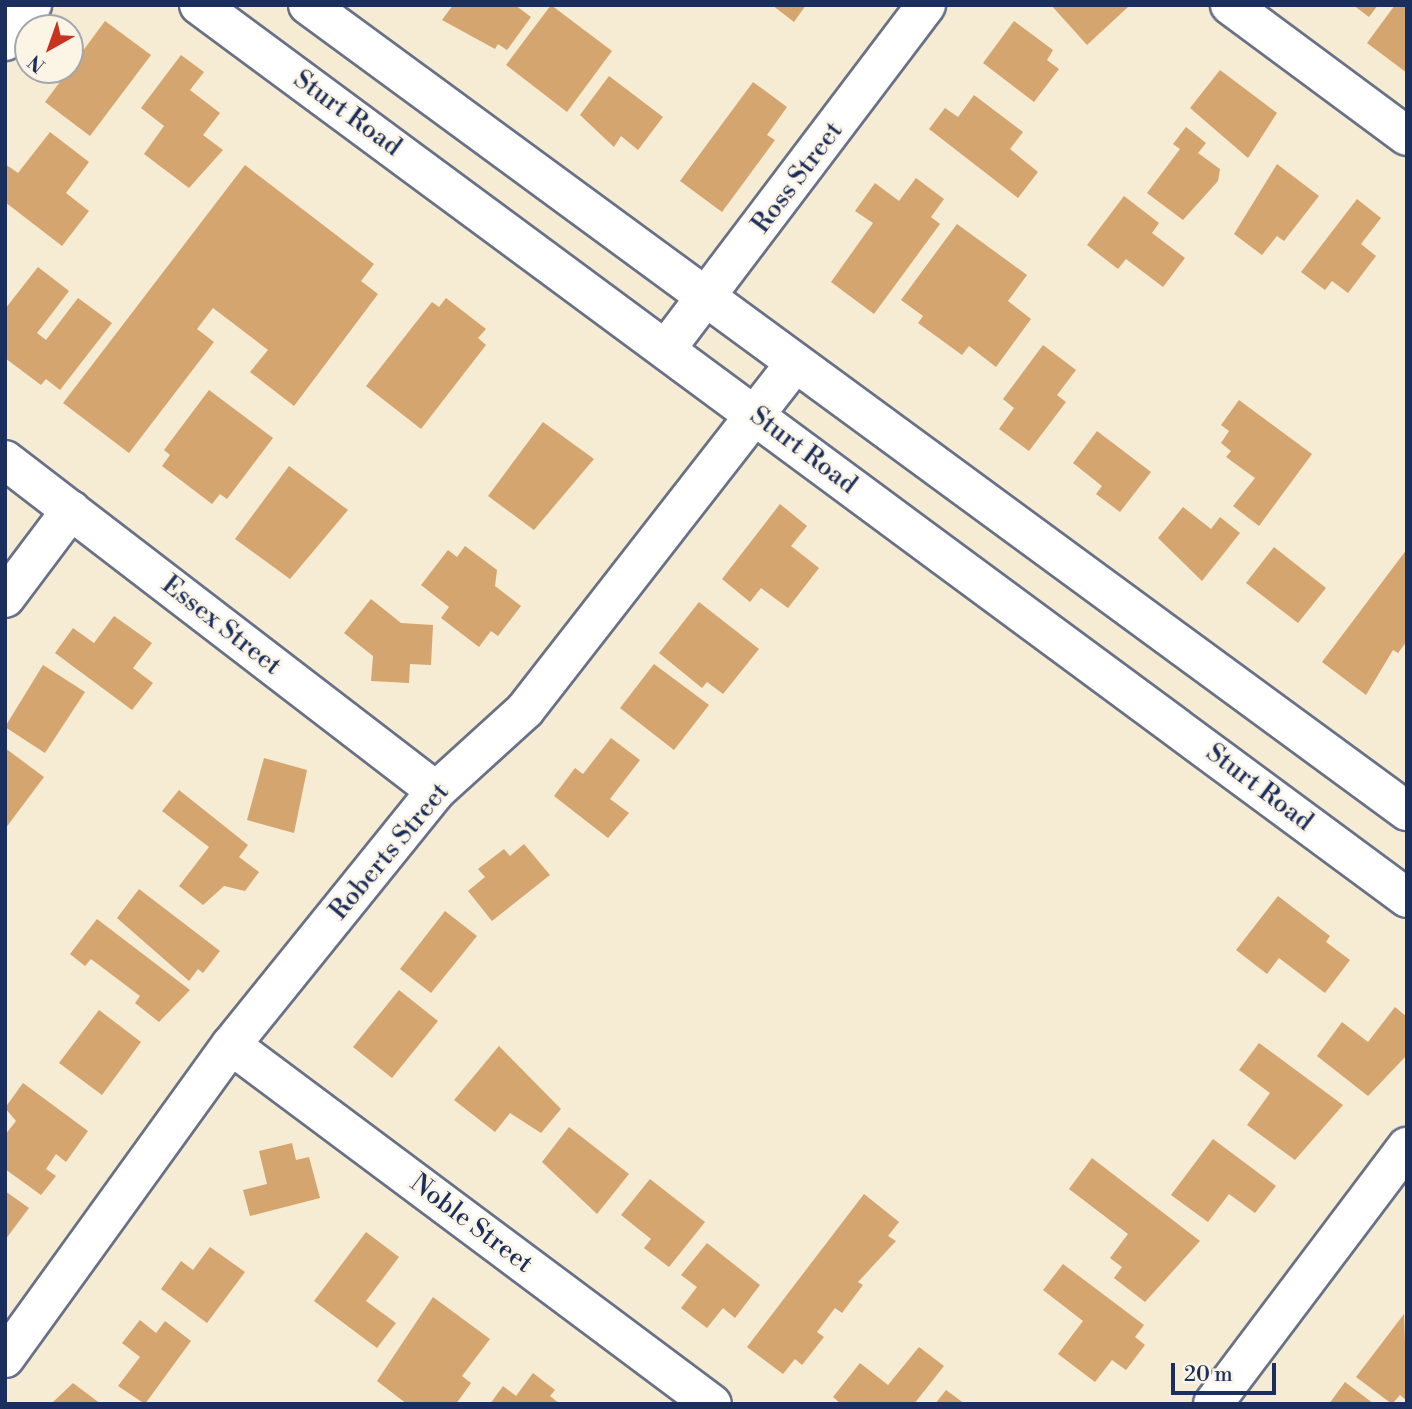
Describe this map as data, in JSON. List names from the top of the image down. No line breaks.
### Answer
{"streets":{"street":["Sturt Road","Ross Street","Essex Street","Roberts Street","Noble Street"]},"crossings":[["Sturt Road","Ross Street"],["Sturt Road","Roberts Street"],["Essex Street","Roberts Street"],["Roberts Street","Noble Street"]],"scale_bar":"20 m","north":"bottom left"}
